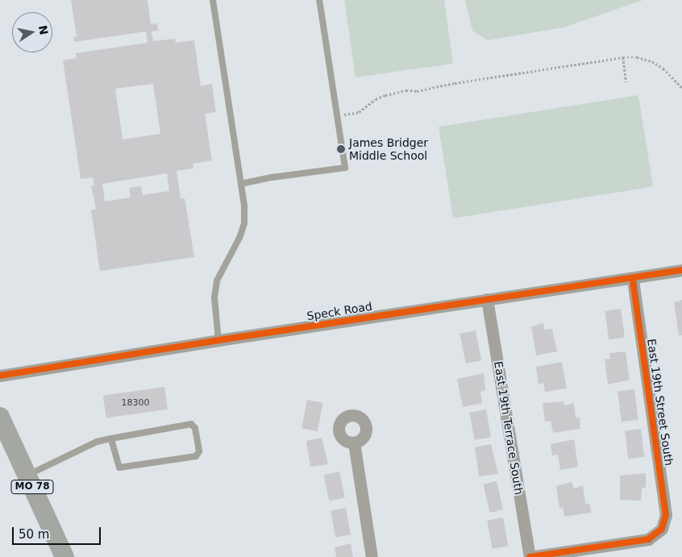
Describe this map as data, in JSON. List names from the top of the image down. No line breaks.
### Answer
{"streets":{"main road":["MO 78"],"street":["Speck Road","East 19th Street South","East 19th Terrace South"]},"crossings":[["Speck Road","East 19th Street South"],["Speck Road","East 19th Terrace South"],["East 19th Street South","East 19th Terrace South"]],"places":["James Bridger Middle School"],"house_numbers":["18300"],"scale_bar":"50 m","north":"right"}
